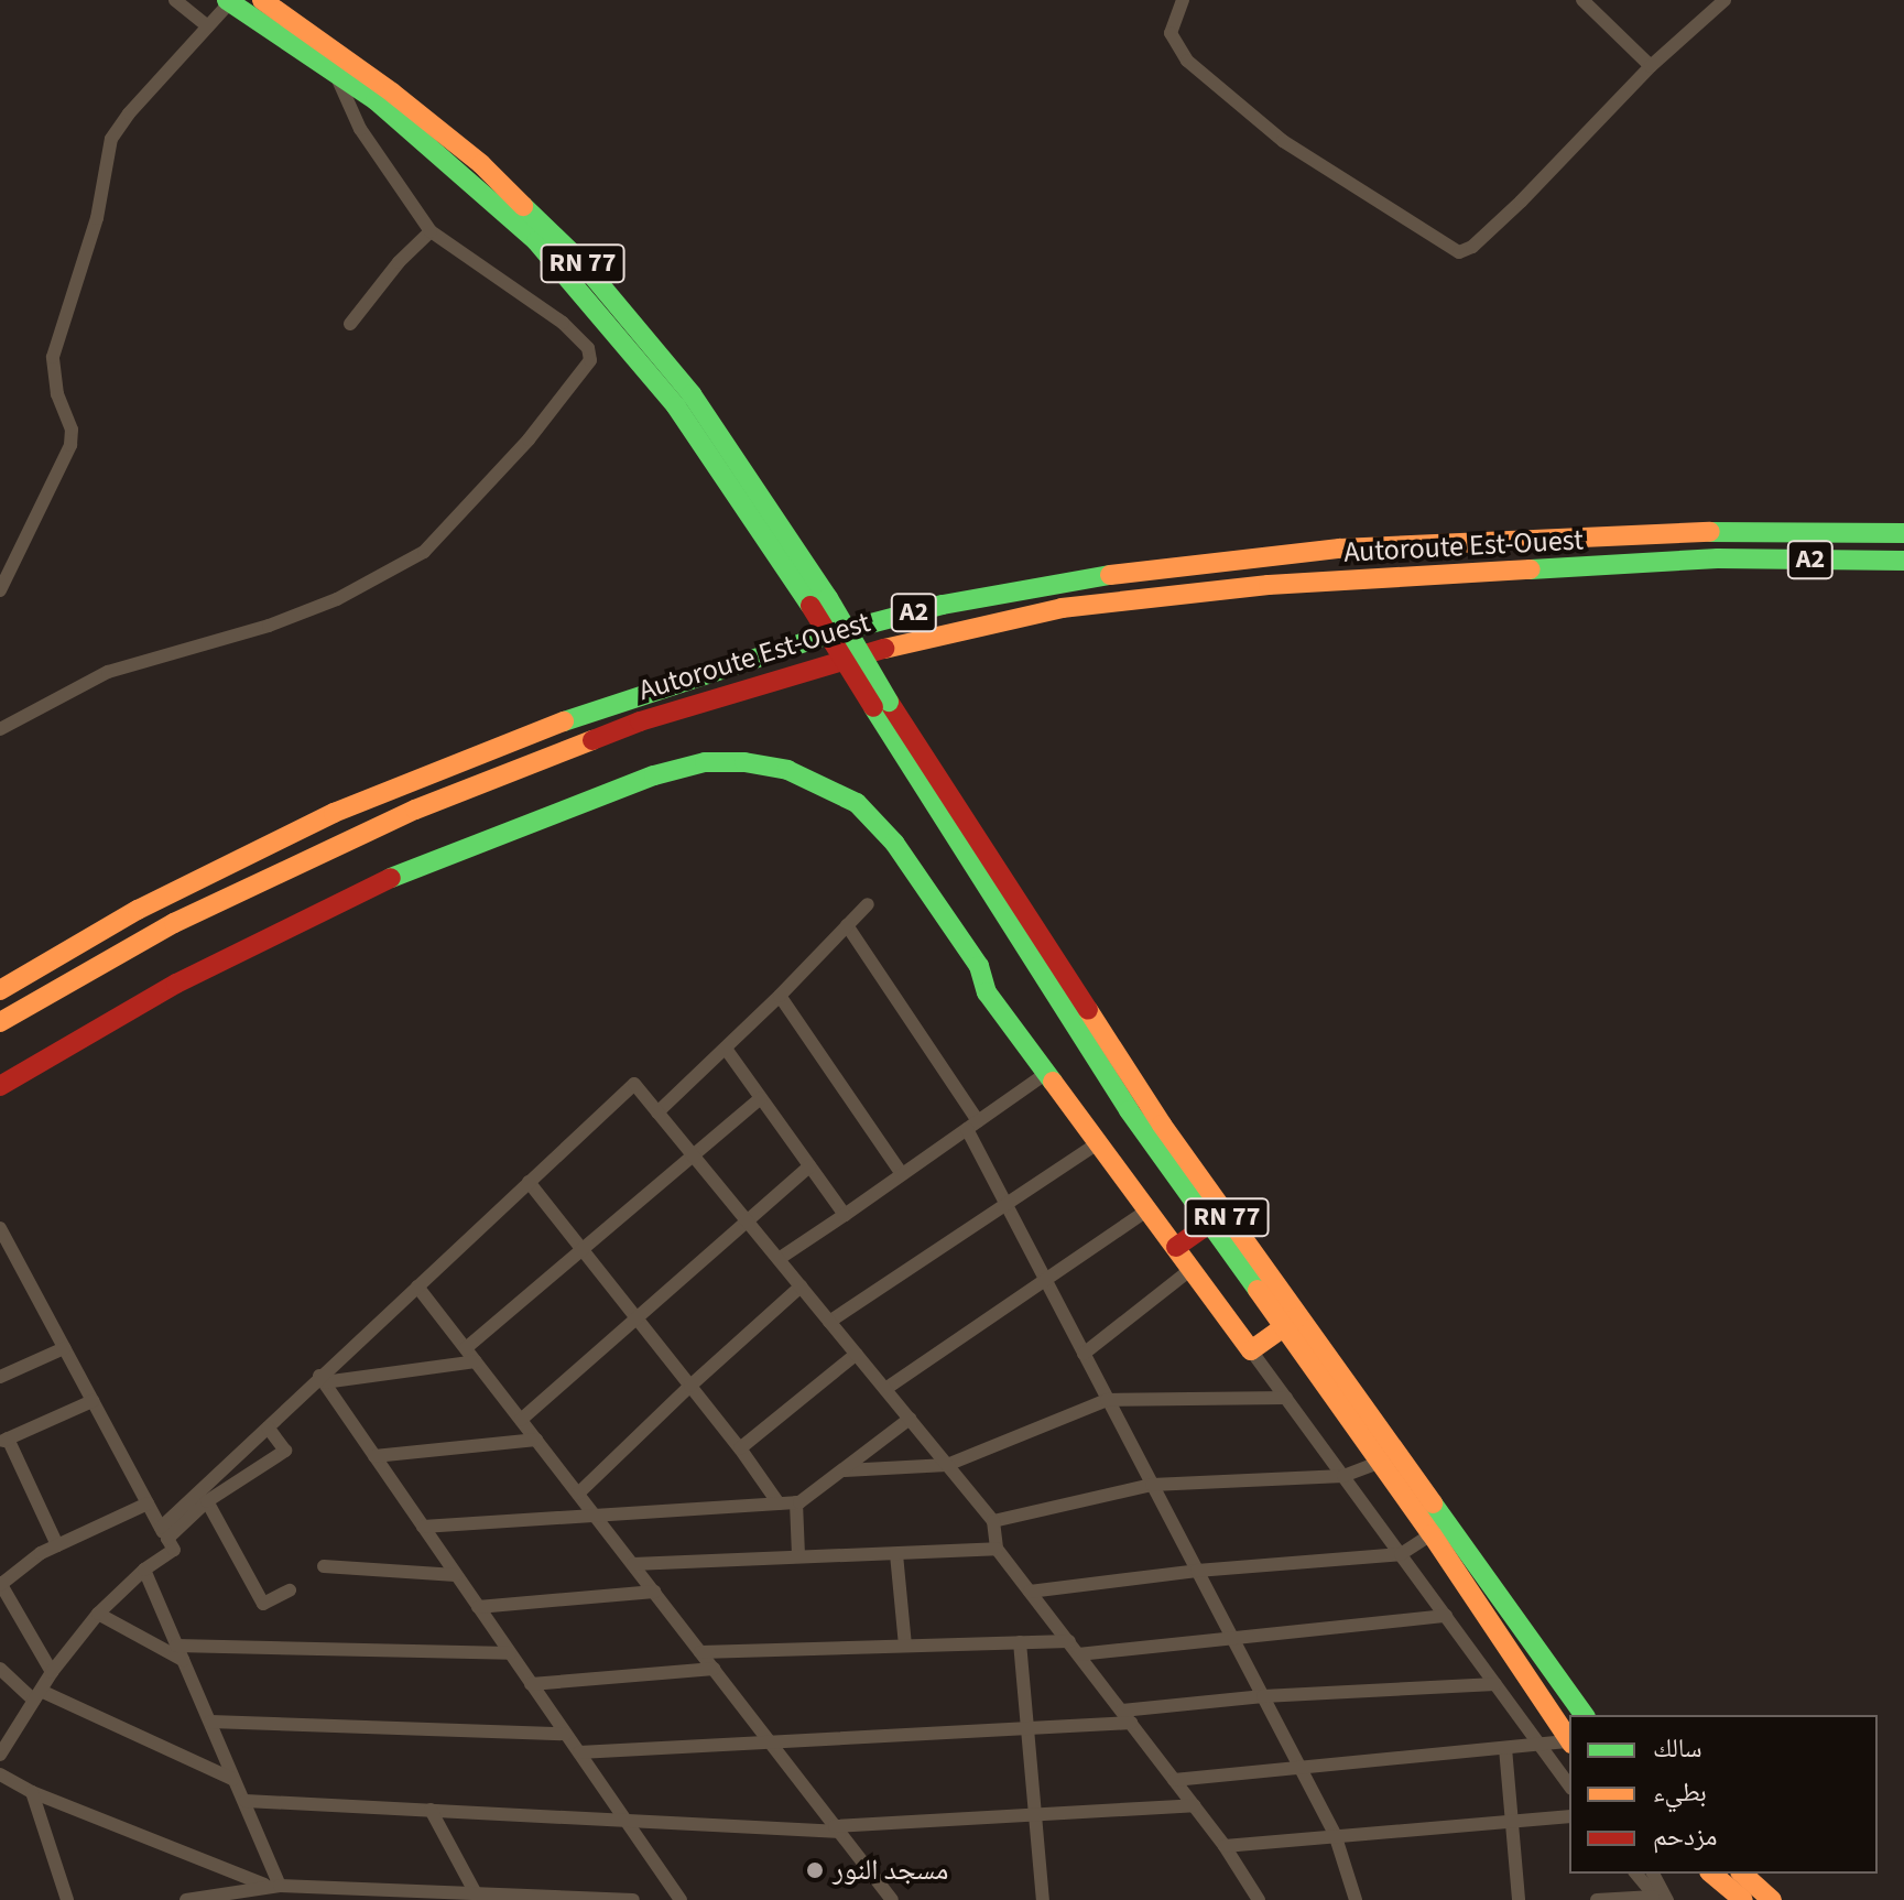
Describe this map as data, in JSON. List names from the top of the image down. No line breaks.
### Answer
{"streets":{"main road":["RN 77","Autoroute Est-Ouest","A2"]},"places":["مسجد النور"],"legend":["سالك","بطيء","مزدحم"]}
